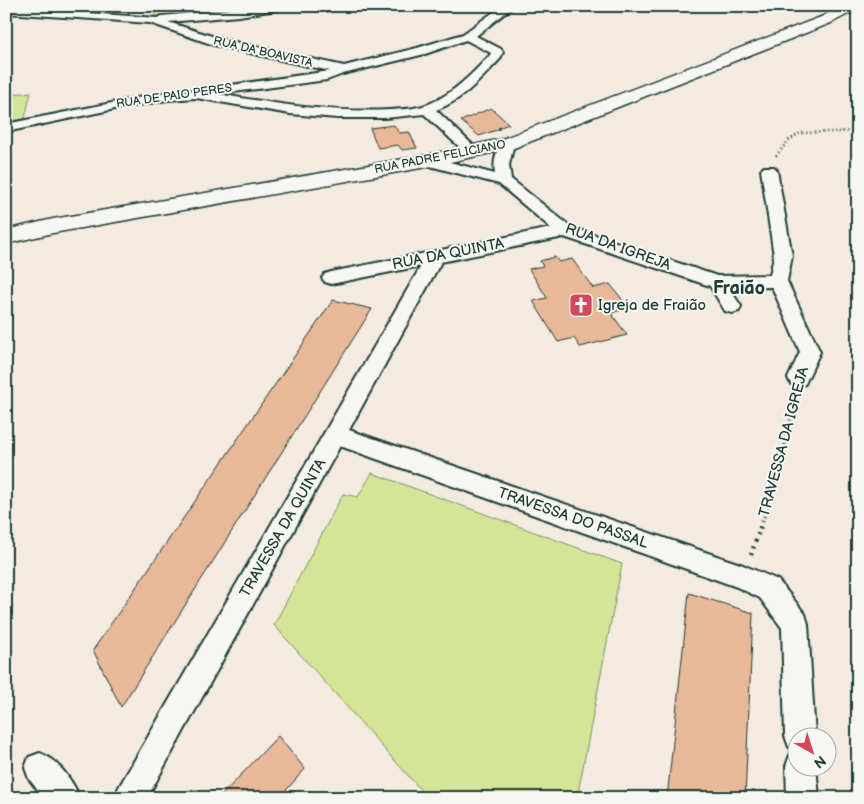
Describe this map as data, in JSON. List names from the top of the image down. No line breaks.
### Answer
{"streets":{"street":["RUA DA BOAVISTA","RUA DE PAIO PERES","RUA PADRE FELICIANO","RUA DA IGREJA","RUA DA QUINTA","TRAVESSA DA IGREJA","TRAVESSA DO PASSAL","TRAVESSA DA QUINTA"]},"crossings":[["RUA DA BOAVISTA","RUA DE PAIO PERES"],["RUA PADRE FELICIANO","RUA DA IGREJA"],["RUA DA IGREJA","RUA DA QUINTA"],["RUA DA QUINTA","TRAVESSA DA QUINTA"],["TRAVESSA DA IGREJA","TRAVESSA DO PASSAL"],["TRAVESSA DO PASSAL","TRAVESSA DA QUINTA"]],"districts":["Fraião"],"places":{"church":["Igreja de Fraião"]},"north":"bottom right"}
